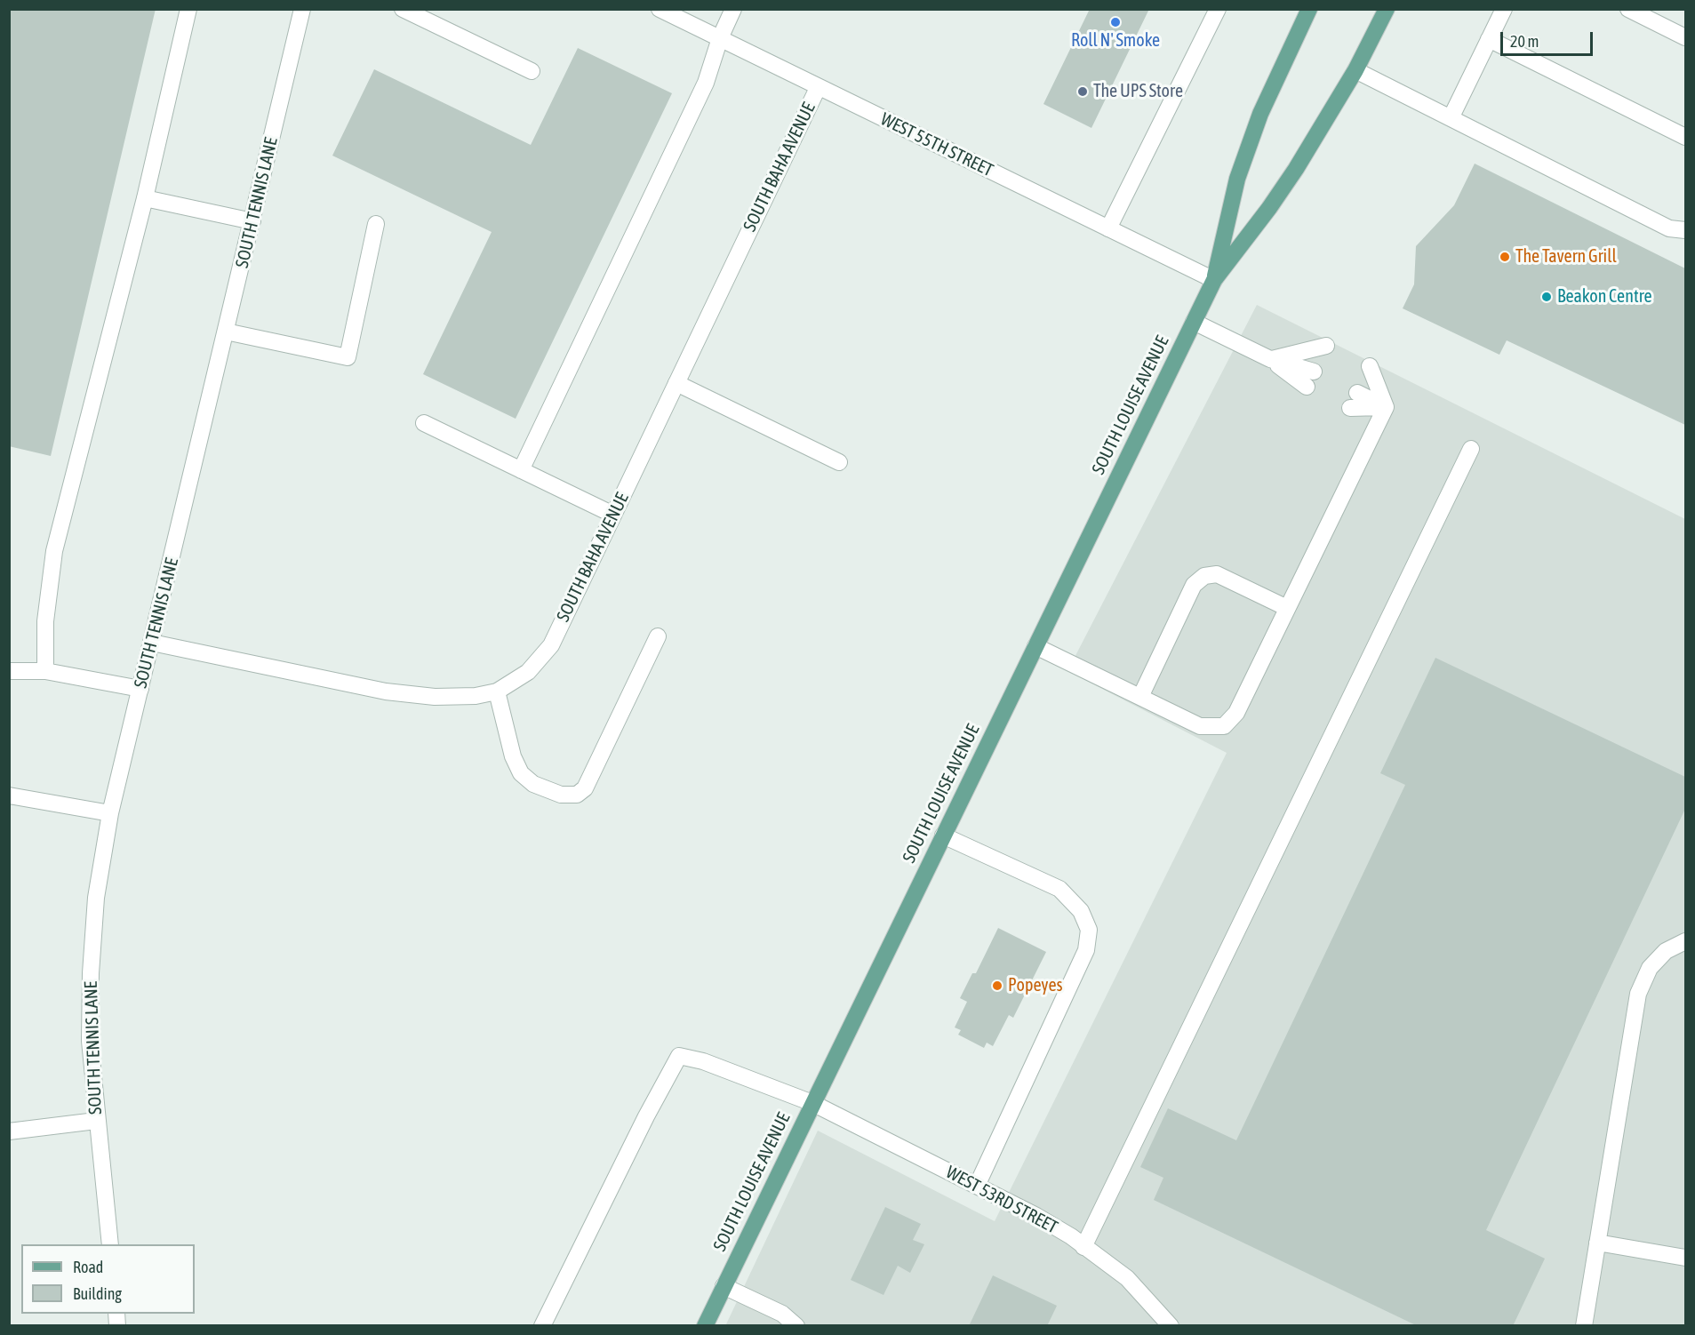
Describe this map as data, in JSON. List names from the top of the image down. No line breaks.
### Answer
{"streets":{"main road":["SOUTH LOUISE AVENUE"],"street":["WEST 55TH STREET","SOUTH BAHA AVENUE","SOUTH TENNIS LANE","WEST 53RD STREET"]},"crossings":[["WEST 55TH STREET","SOUTH BAHA AVENUE"],["WEST 55TH STREET","SOUTH LOUISE AVENUE"],["SOUTH BAHA AVENUE","SOUTH TENNIS LANE"],["SOUTH LOUISE AVENUE","WEST 53RD STREET"]],"places":["Roll N' Smoke","The UPS Store","The Tavern Grill","Beakon Centre","Popeyes"],"legend":["Road","Building"],"scale_bar":"20 m"}
